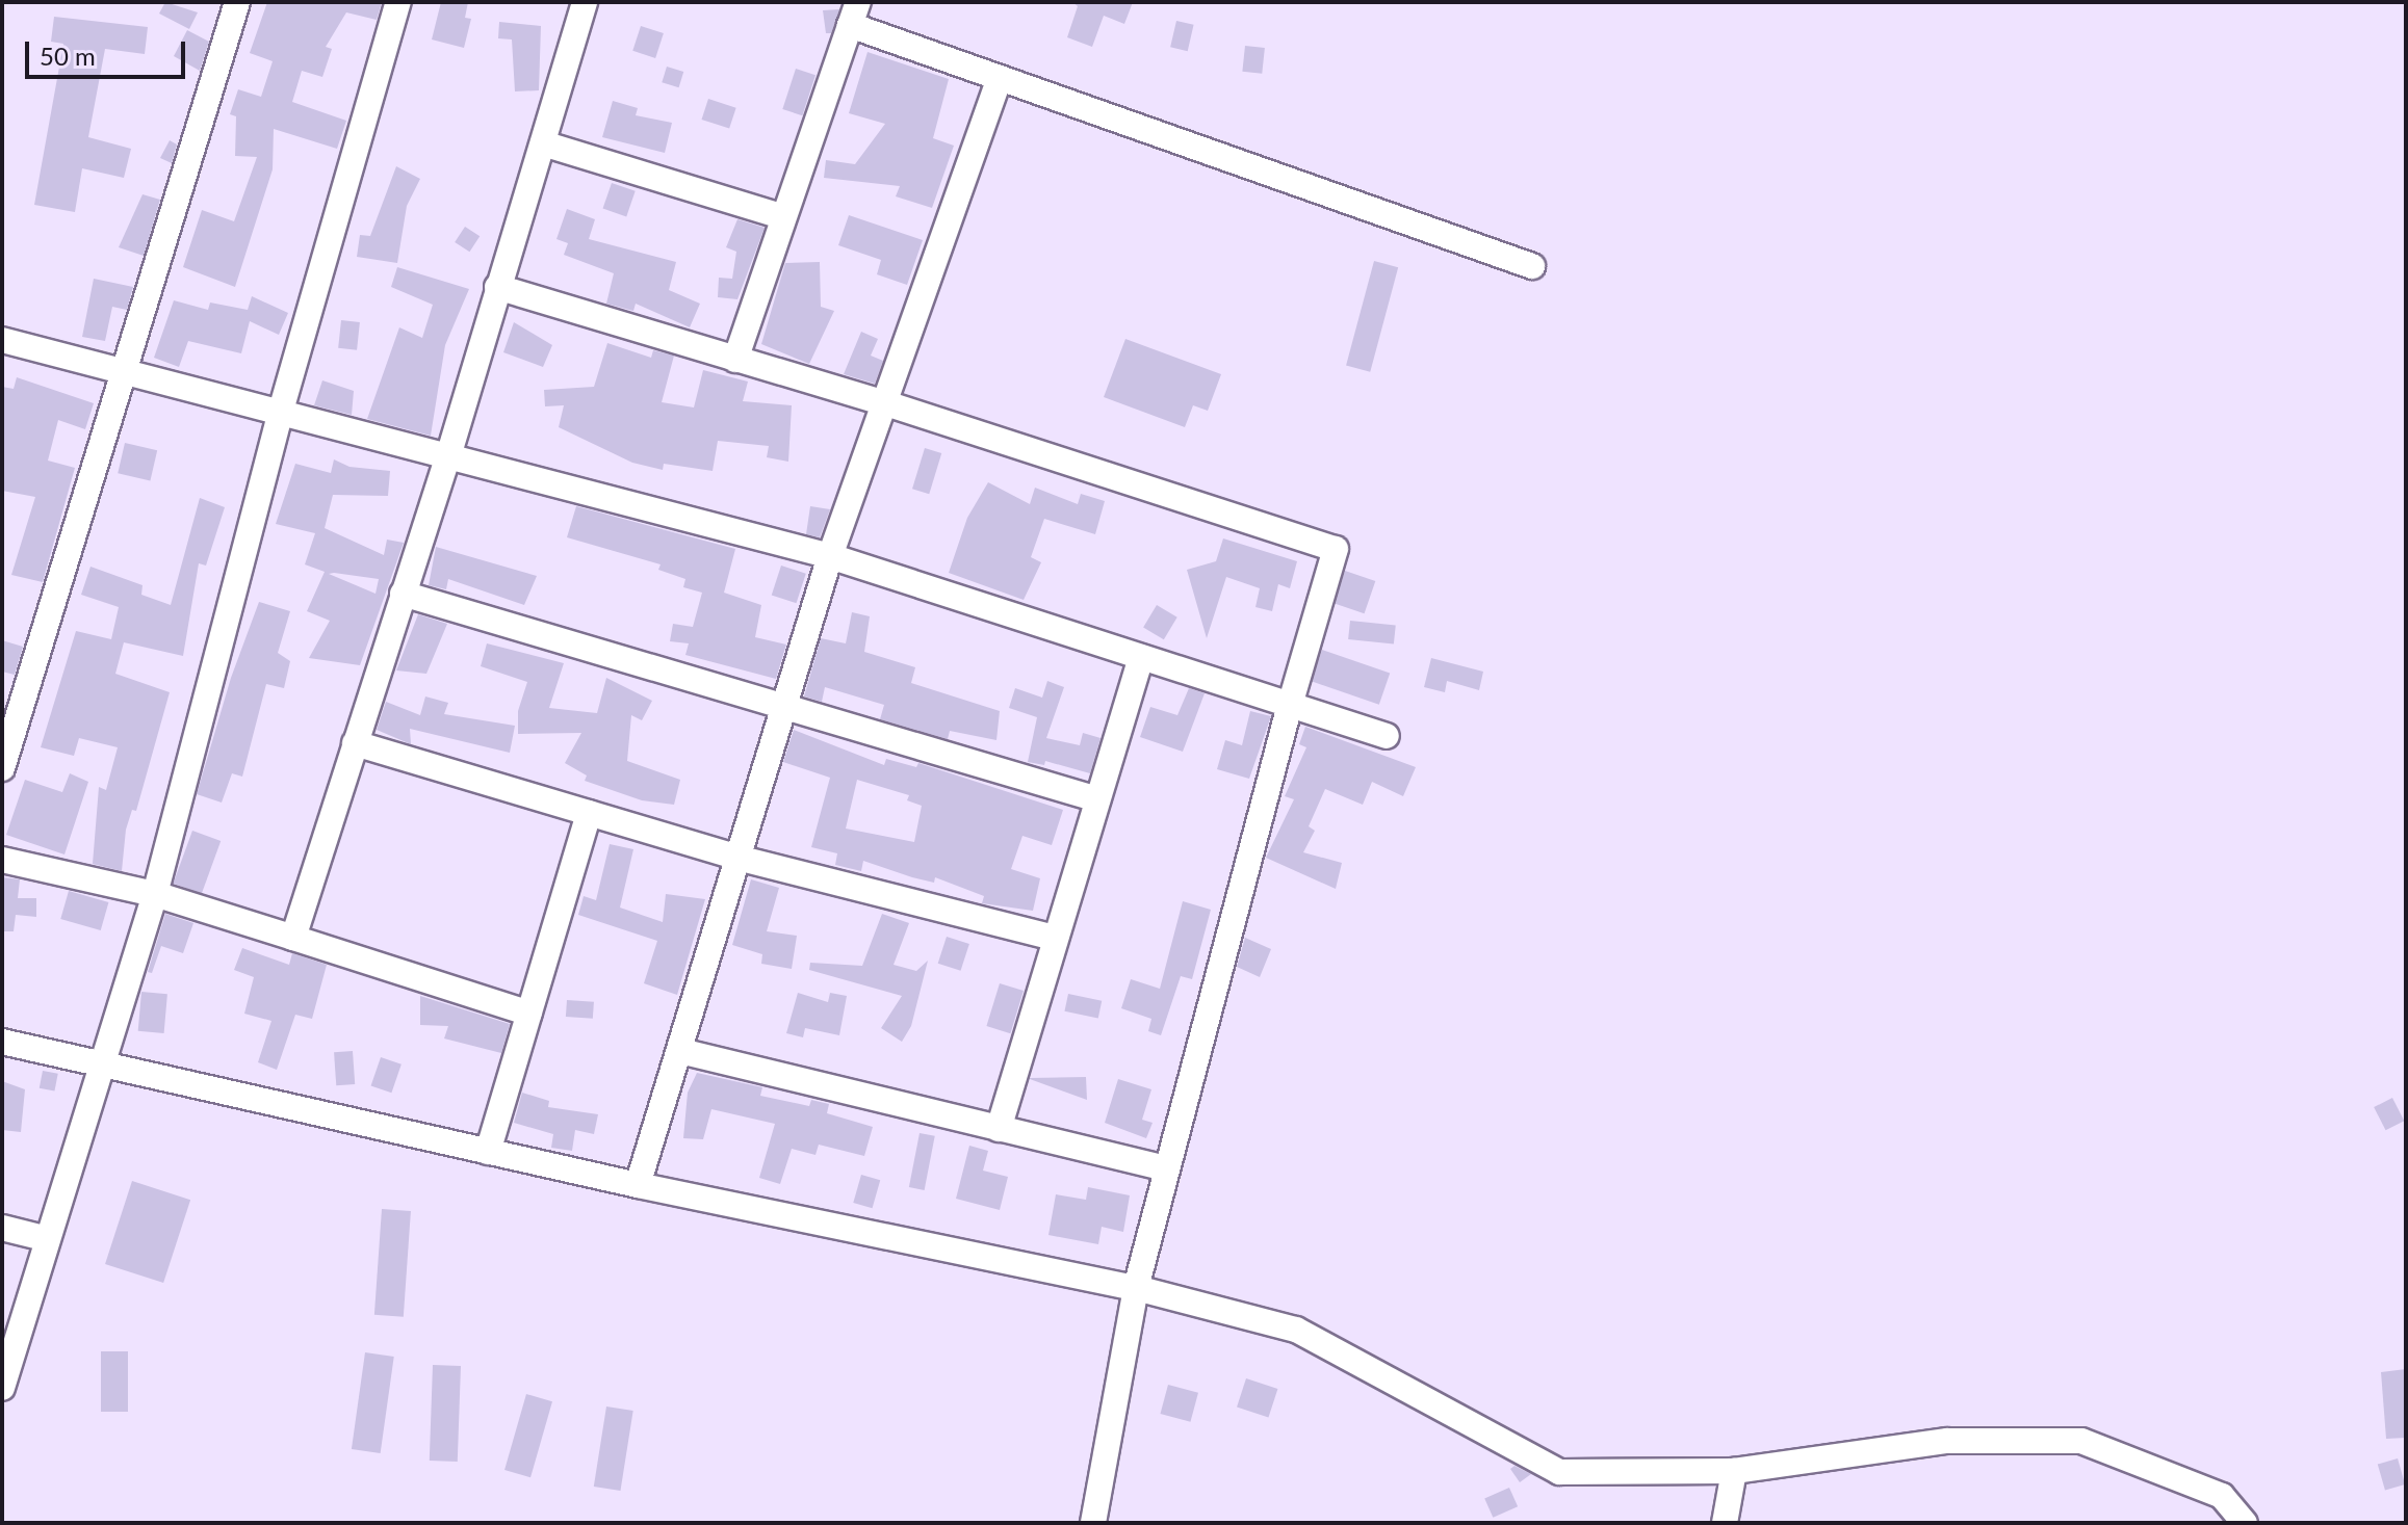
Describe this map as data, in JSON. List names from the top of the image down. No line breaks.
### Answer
{"scale_bar":"50 m"}
